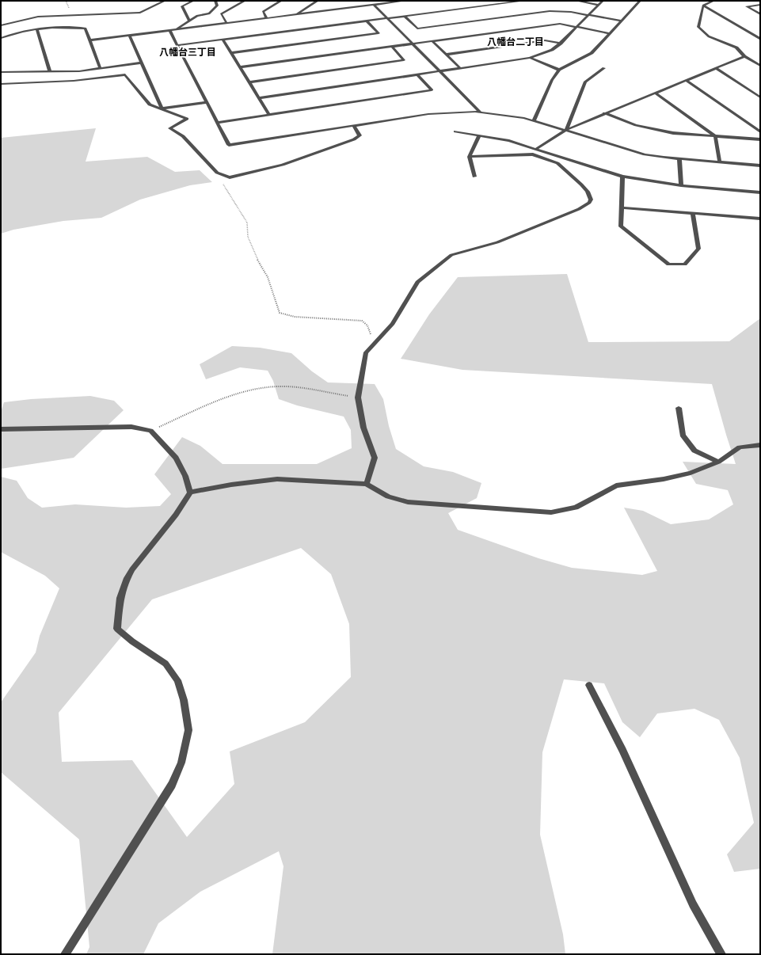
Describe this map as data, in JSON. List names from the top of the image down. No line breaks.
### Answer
{"districts":["八幡台二丁目","八幡台三丁目"]}
